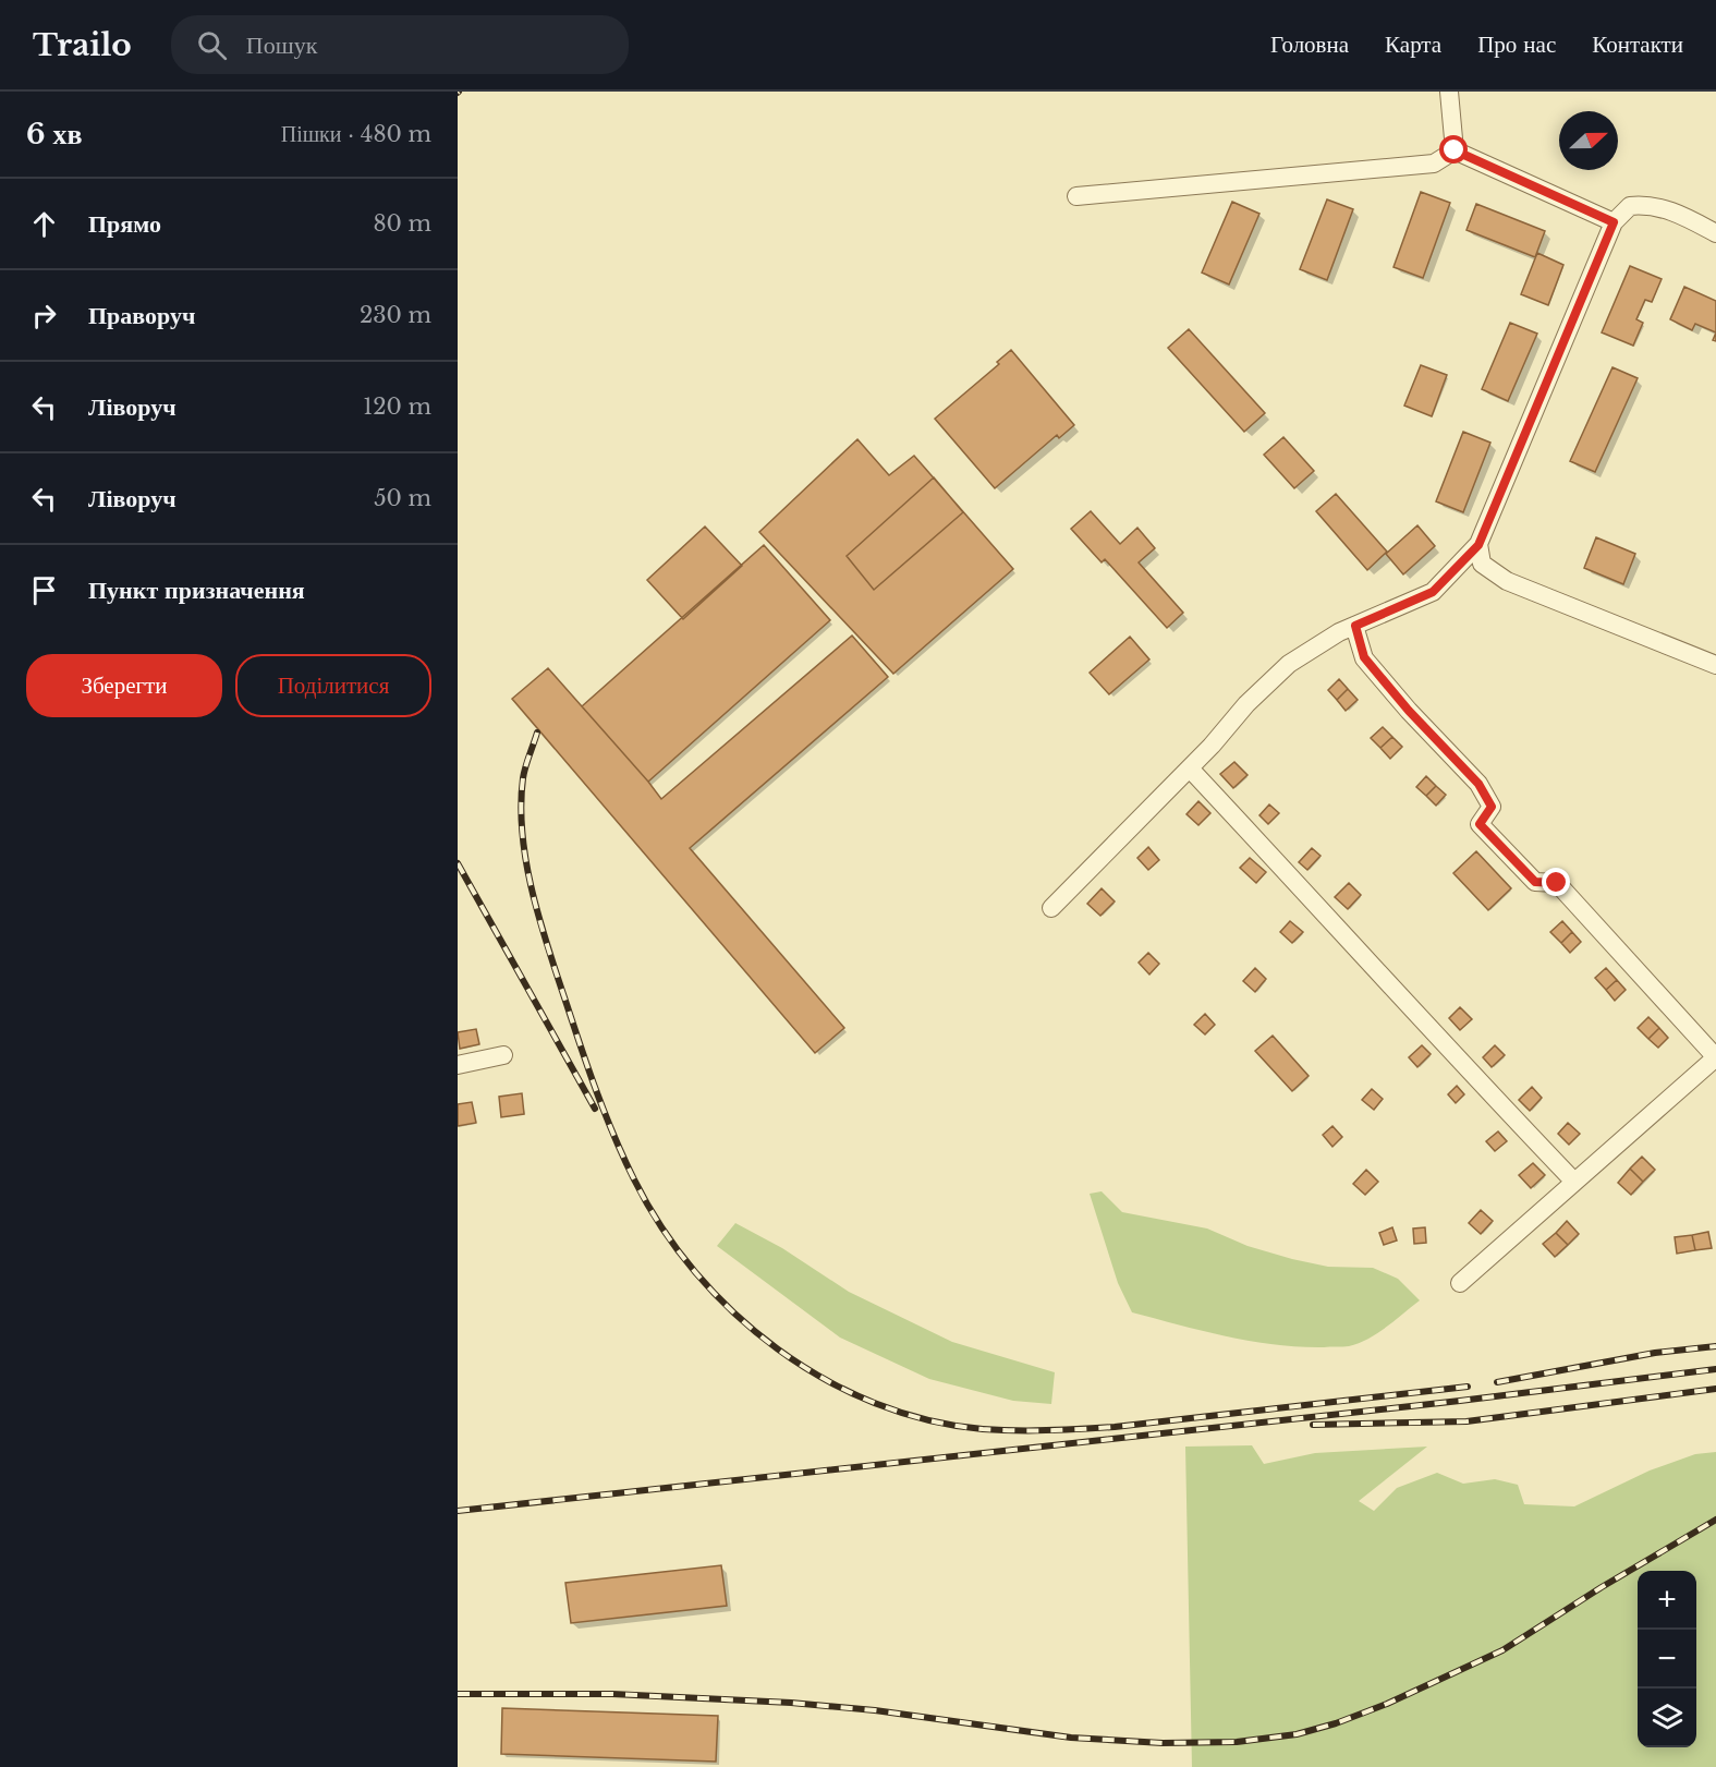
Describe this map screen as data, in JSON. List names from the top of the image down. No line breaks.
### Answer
{"north":"right","page":{"header":"Trailo","search":"Пошук","nav":["Головна","Карта","Про нас","Контакти"],"heading":["6 хв","Пішки · 480 m"],"list":[["Прямо","80 m"],["Праворуч","230 m"],["Ліворуч","120 m"],["Ліворуч","50 m"],"Пункт призначення"],"buttons":["Зберегти","Поділитися"],"map_buttons":["+","−"]}}
